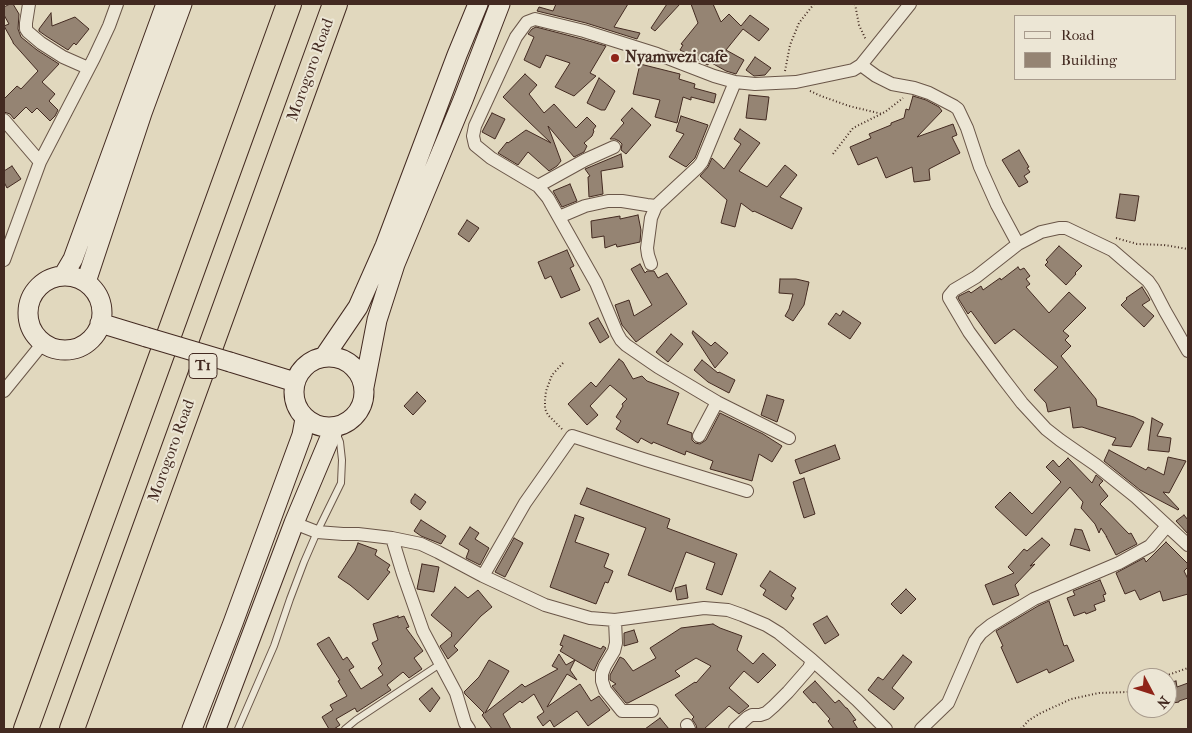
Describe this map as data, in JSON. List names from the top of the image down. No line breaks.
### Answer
{"streets":{"highway":["Morogoro Road","T1"]},"places":["Nyamwezi cafe"],"legend":["Road","Building"],"north":"bottom right"}
